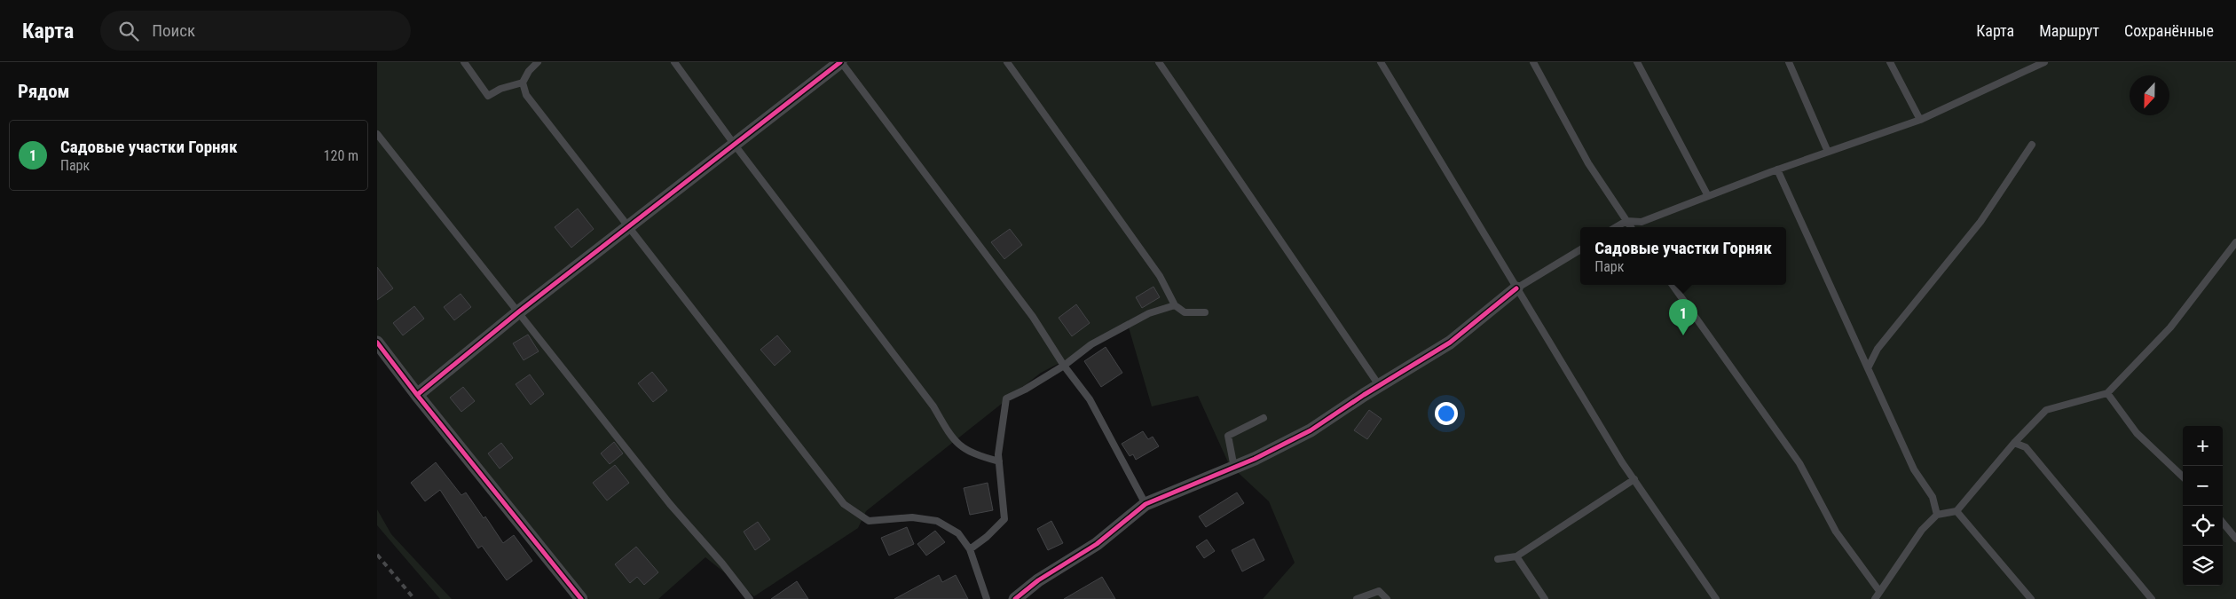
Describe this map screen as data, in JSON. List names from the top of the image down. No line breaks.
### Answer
{"north":"bottom","page":{"header":"Карта","search":"Поиск","nav":["Карта","Маршрут","Сохранённые"],"heading":"Рядом","list":[{"mark":"1","name":"Садовые участки Горняк","note":"Парк","value":"120 m"}],"popup":["Садовые участки Горняк","Парк"],"pins":"1","map_buttons":["+","−"]}}
